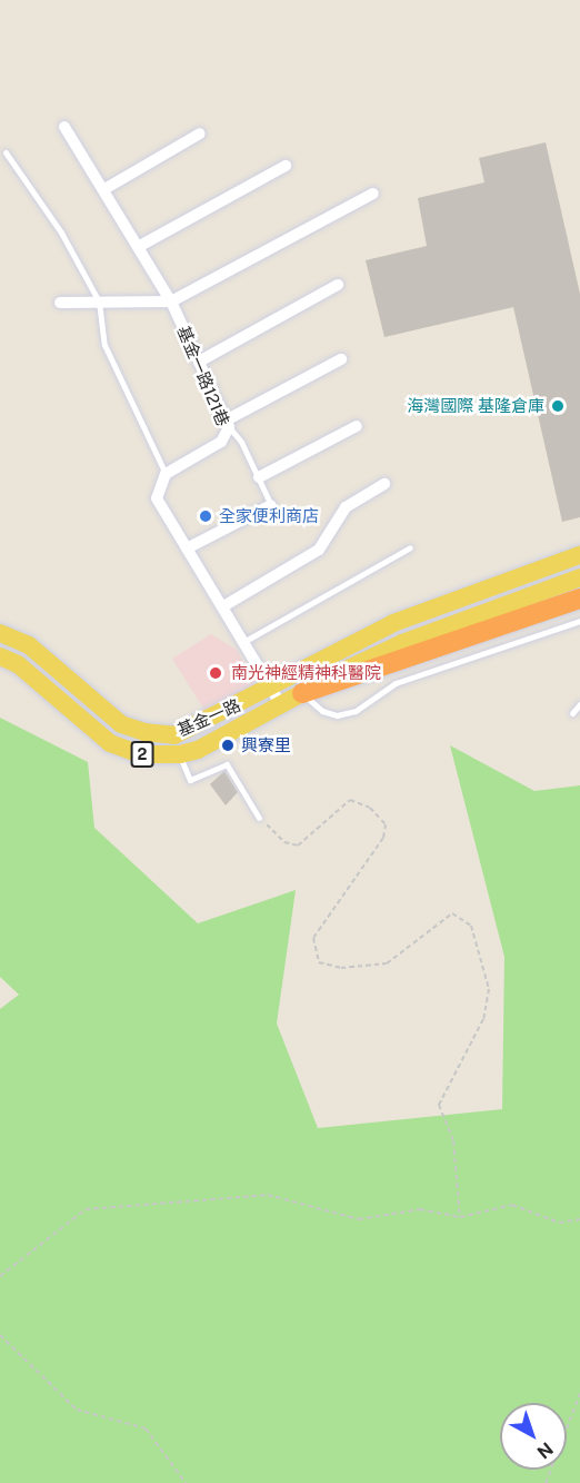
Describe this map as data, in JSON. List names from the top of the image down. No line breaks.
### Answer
{"streets":{"main road":["基金一路","2"],"street":["基金一路121巷"]},"places":["海灣國際 基隆倉庫","全家便利商店","南光神經精神科醫院","興寮里"],"north":"bottom right"}
